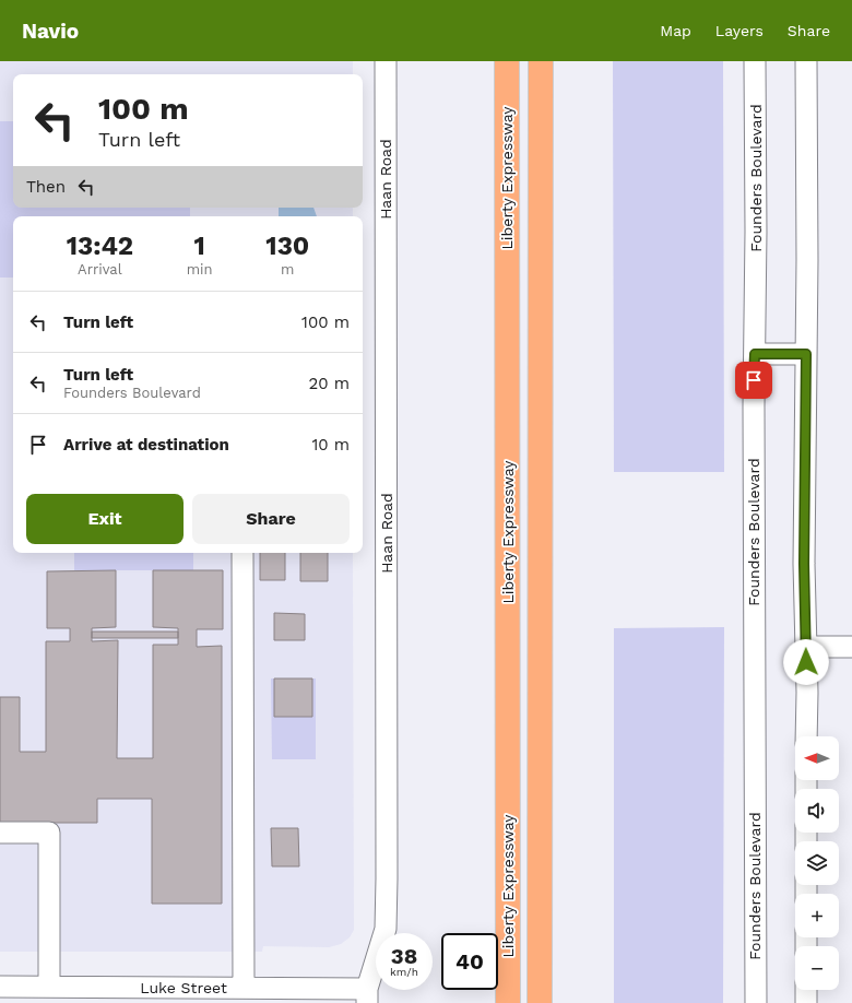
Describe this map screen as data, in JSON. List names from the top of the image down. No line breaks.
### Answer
{"streets":{"highway":["Liberty Expressway"],"street":["Founders Boulevard","Haan Road","Luke Street"]},"crossings":[["Haan Road","Luke Street"]],"north":"left","page":{"header":"Navio","nav":["Map","Layers","Share"],"turn":["100 m","Turn left"],"then":"Then","eta":["13:42","Arrival","1","min","130","m"],"list":[{"name":"Turn left","value":"100 m"},{"name":"Turn left","note":"Founders Boulevard","value":"20 m"},{"name":"Arrive at destination","value":"10 m"}],"buttons":["Exit","Share"],"map_buttons":["+","−"],"speed":"38 km/h","limit":"40"}}
